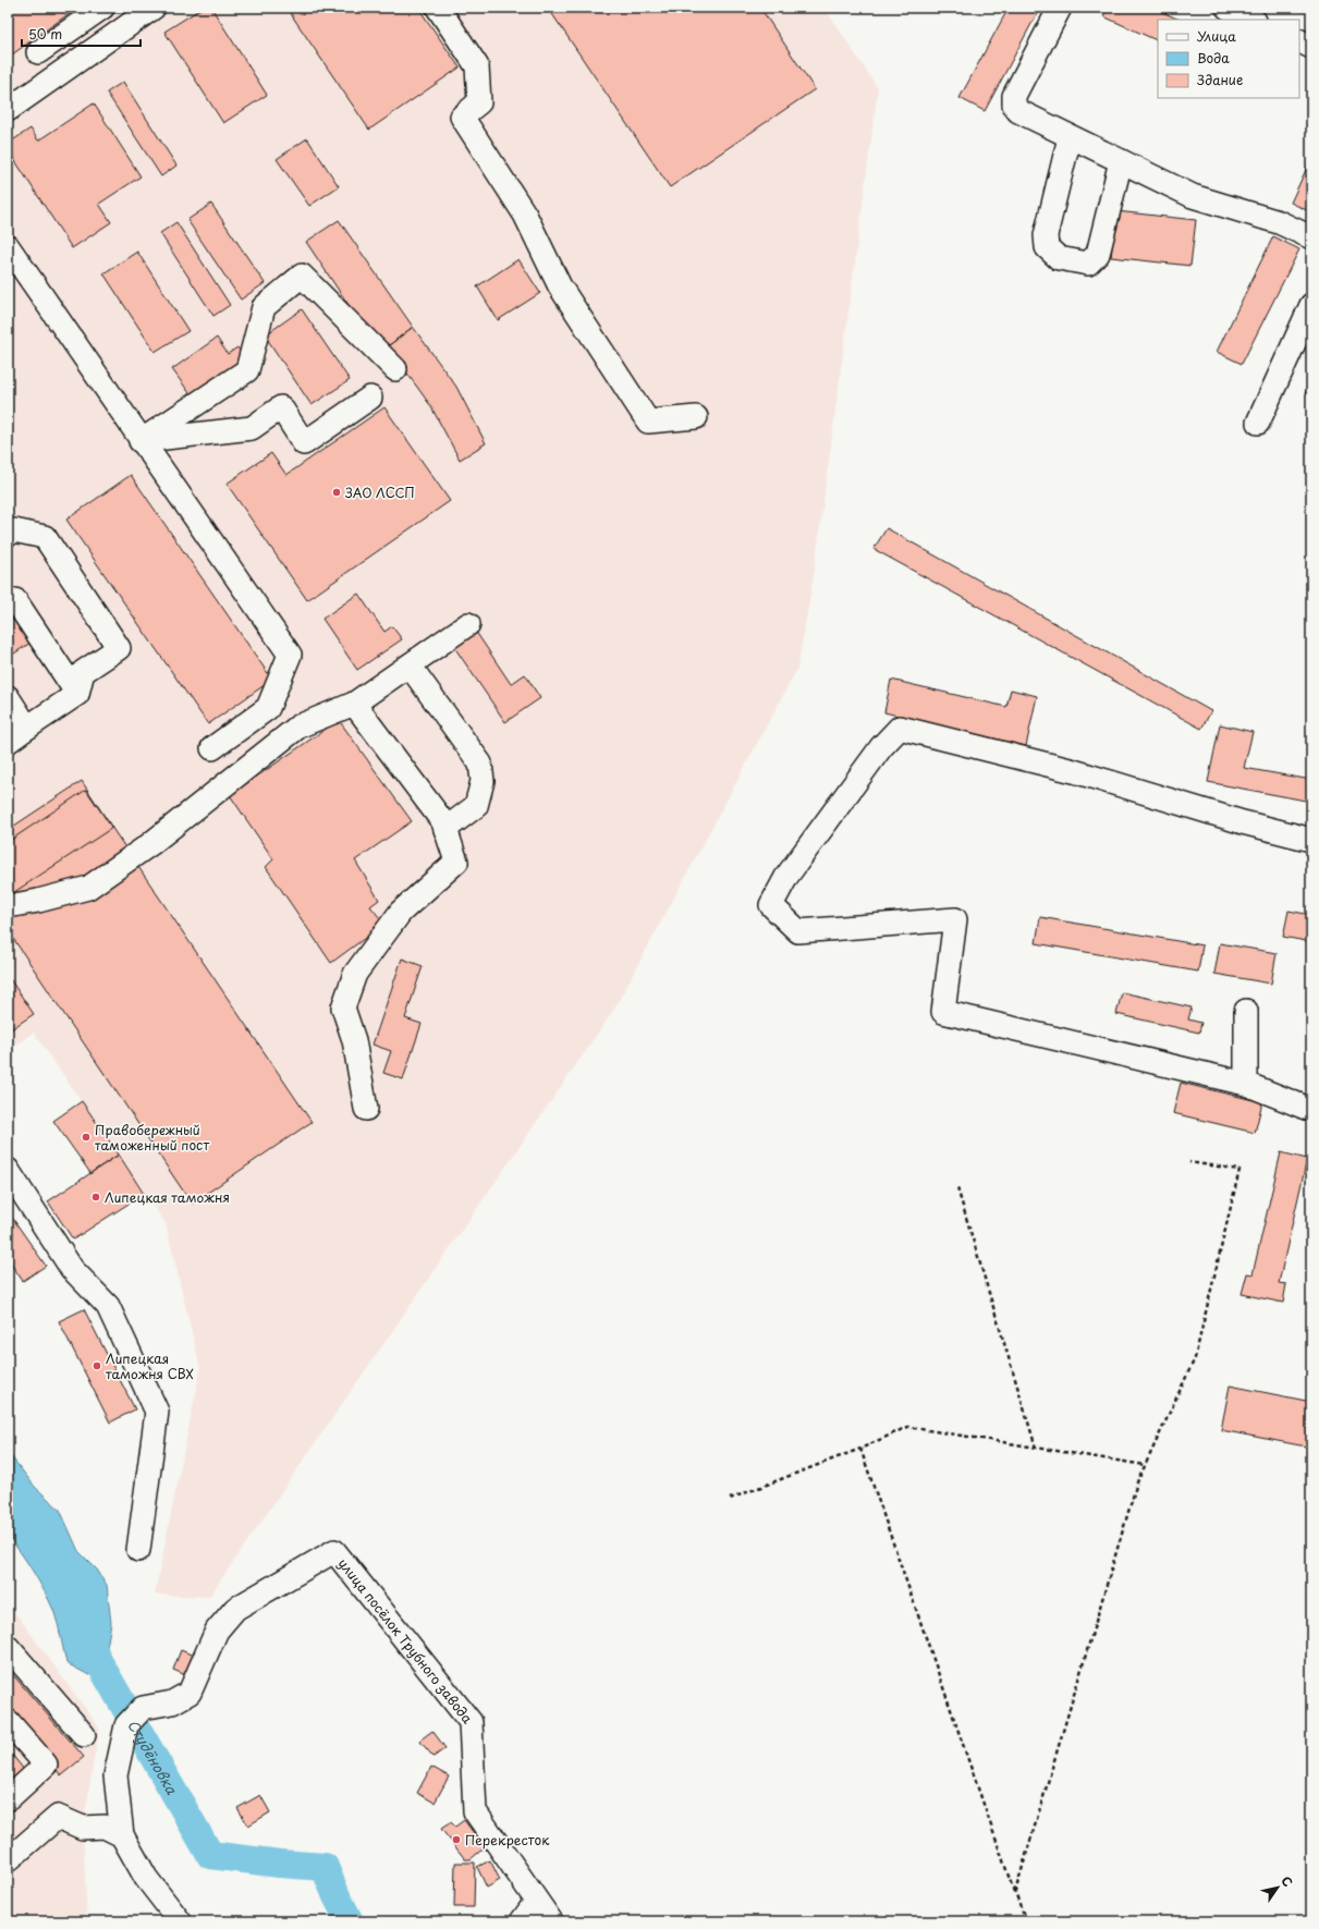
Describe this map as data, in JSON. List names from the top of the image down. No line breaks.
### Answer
{"streets":{"street":["улица посёлок Трубного завода"]},"water":["Студёновка"],"places":["ЗАО ЛССП","Правобережный таможенный пост","Липецкая таможня","Липецкая таможня СВХ","Перекресток"],"legend":["Улица","Вода","Здание"],"scale_bar":"50 m","north":"top right"}
